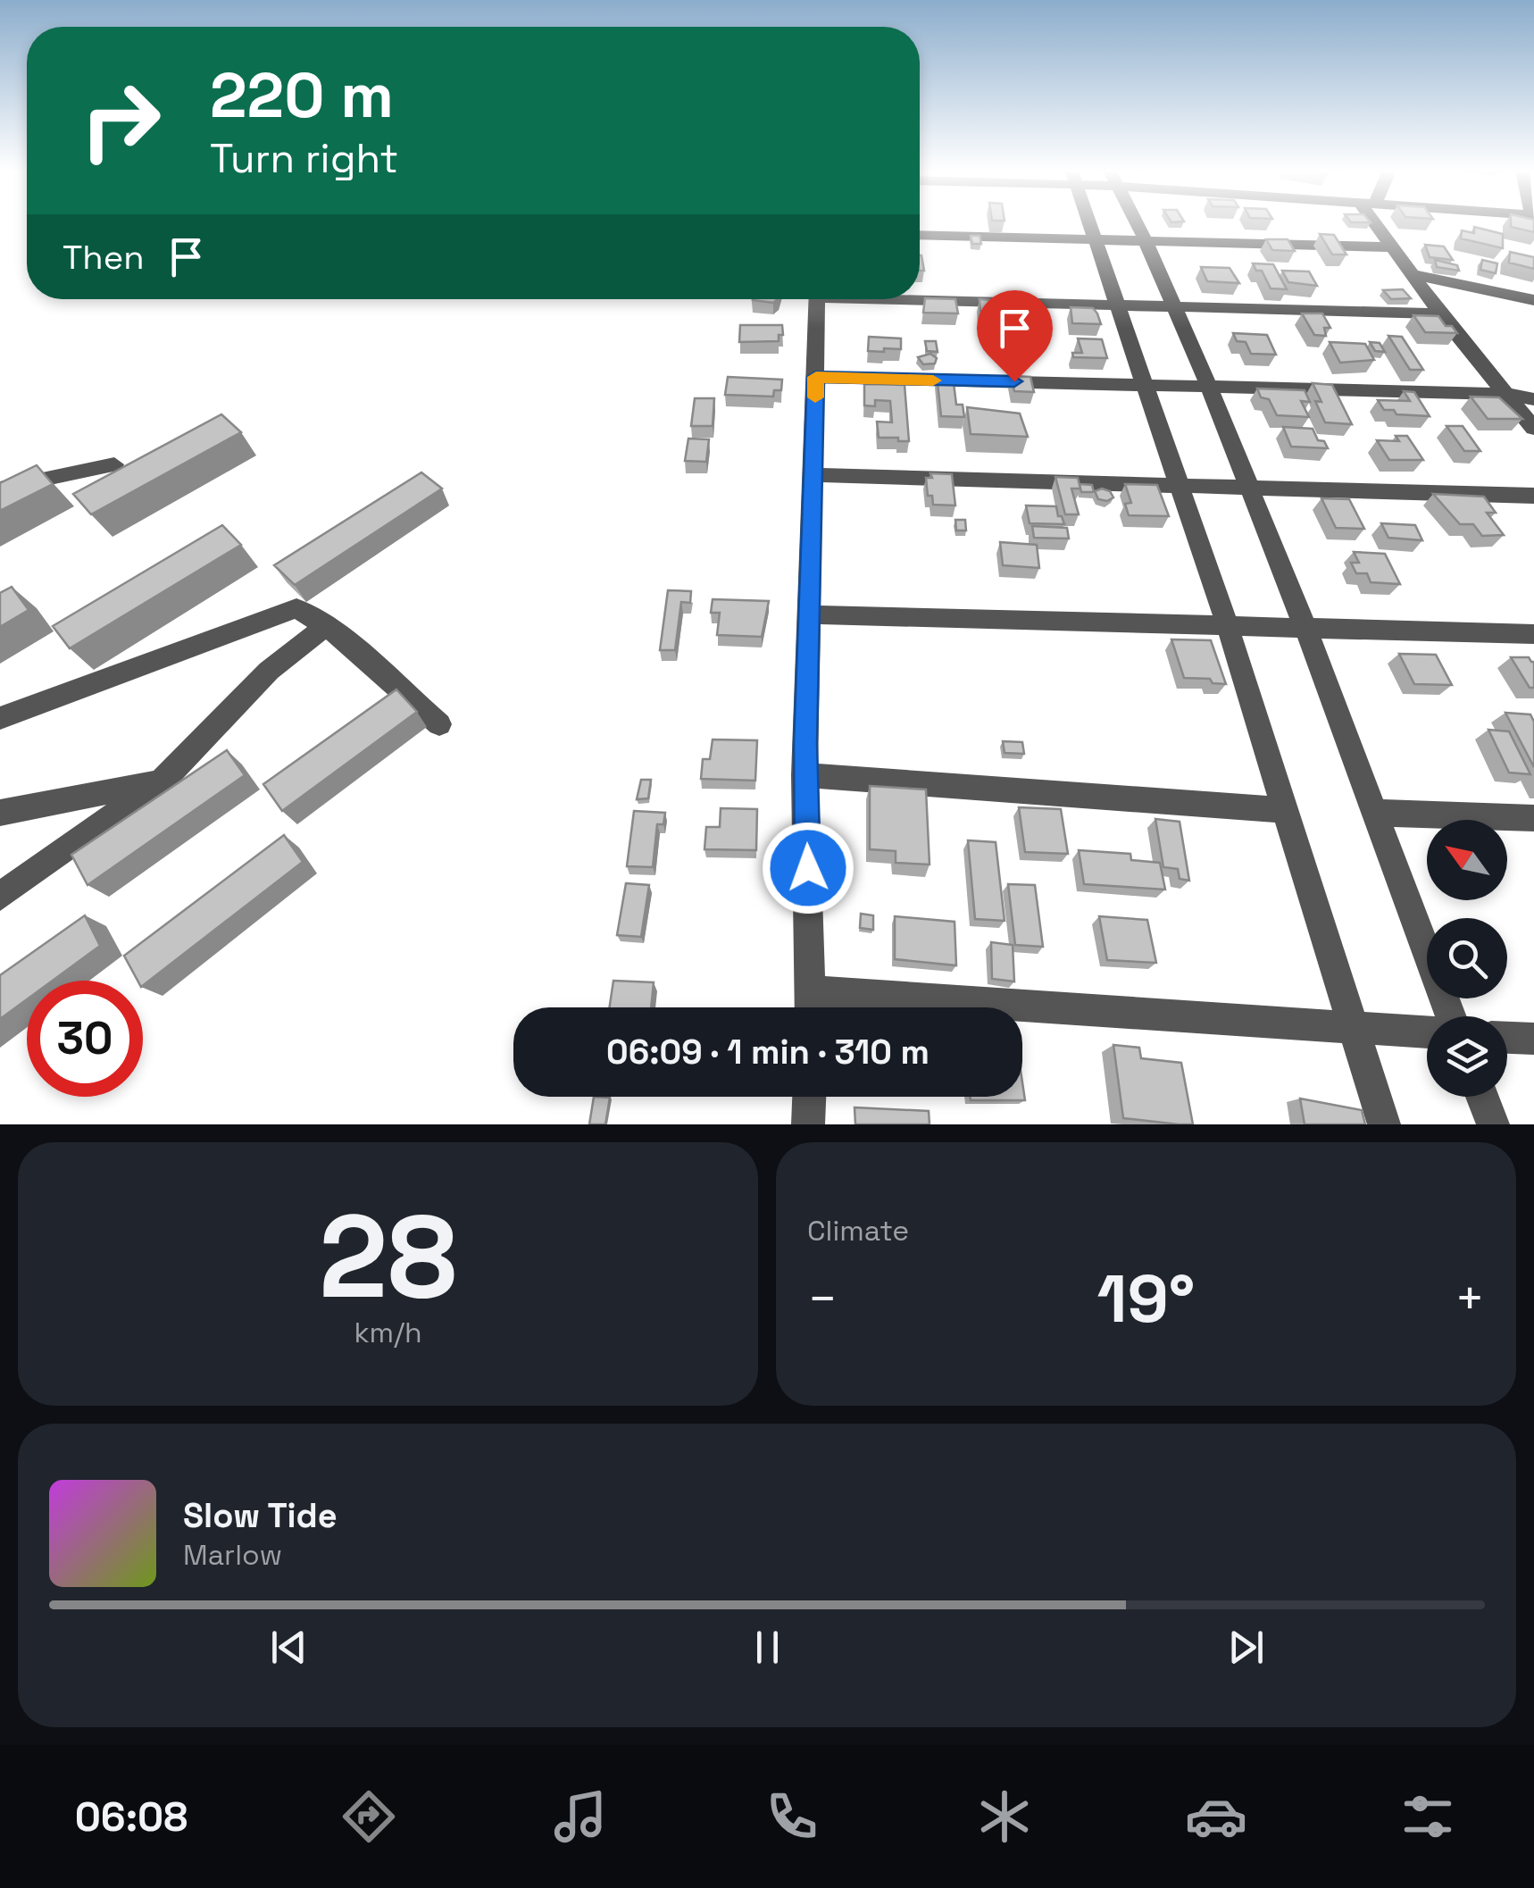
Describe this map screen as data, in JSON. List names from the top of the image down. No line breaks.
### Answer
{"north":"top left","page":{"turn":["220 m","Turn right"],"then":"Then","limit":"30","trip":"06:09 · 1 min · 310 m","tile":[["28","km/h"],"Climate"],"heat":["−","19°","+"],"song":["Slow Tide","Marlow"],"tabs":"06:08"}}
